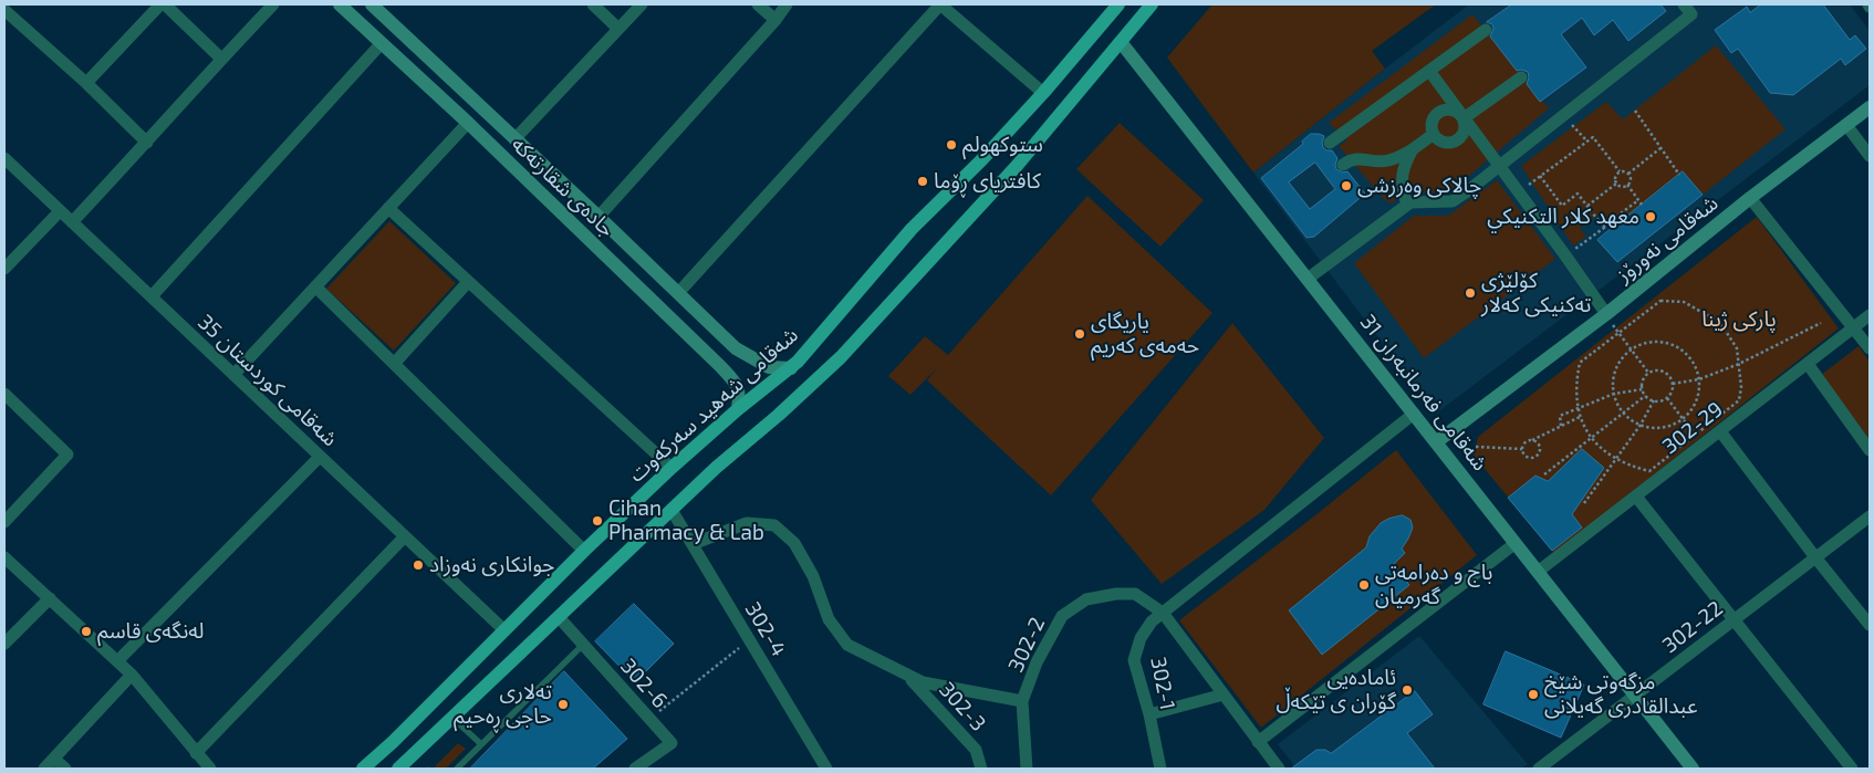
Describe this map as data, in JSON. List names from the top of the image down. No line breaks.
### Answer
{"streets":{"main road":["جادەی شقارتەکە","شەقامی نەورۆز","شەقامی فەرمانبەران 31","شەقامی شەهید سەرکەوت"],"street":["شەقامی کوردستان 35","302-29","302-22","302-4","302-2","302-6","302-1","302-3"]},"crossings":[["جادەی شقارتەکە","شەقامی شەهید سەرکەوت"],["شەقامی نەورۆز","شەقامی فەرمانبەران 31"],["شەقامی کوردستان 35","شەقامی شەهید سەرکەوت"],["شەقامی فەرمانبەران 31","302-29"],["شەقامی فەرمانبەران 31","302-22"],["شەقامی فەرمانبەران 31","302-1"],["302-2","302-1"]],"parks":["پارکی ژینا"],"places":["ستوكهولم","کافتریای ڕۆما","چالاکی وەرزشی","معهد كلار التكنيكي","کۆلێژی تەکنیکی کەلار","یاریگای ‌حەمەی کەریم","Cihan Pharmacy & Lab","جوانکاری نەوزاد","باج و دەرامەتی گەرمیان","لەنگەی قاسم","ئامادەیی گۆران ی تێکەڵ","مزگەوتی شێخ عبدالقادری گەیلانی","تەلاری حاجی ڕەحیم"]}
